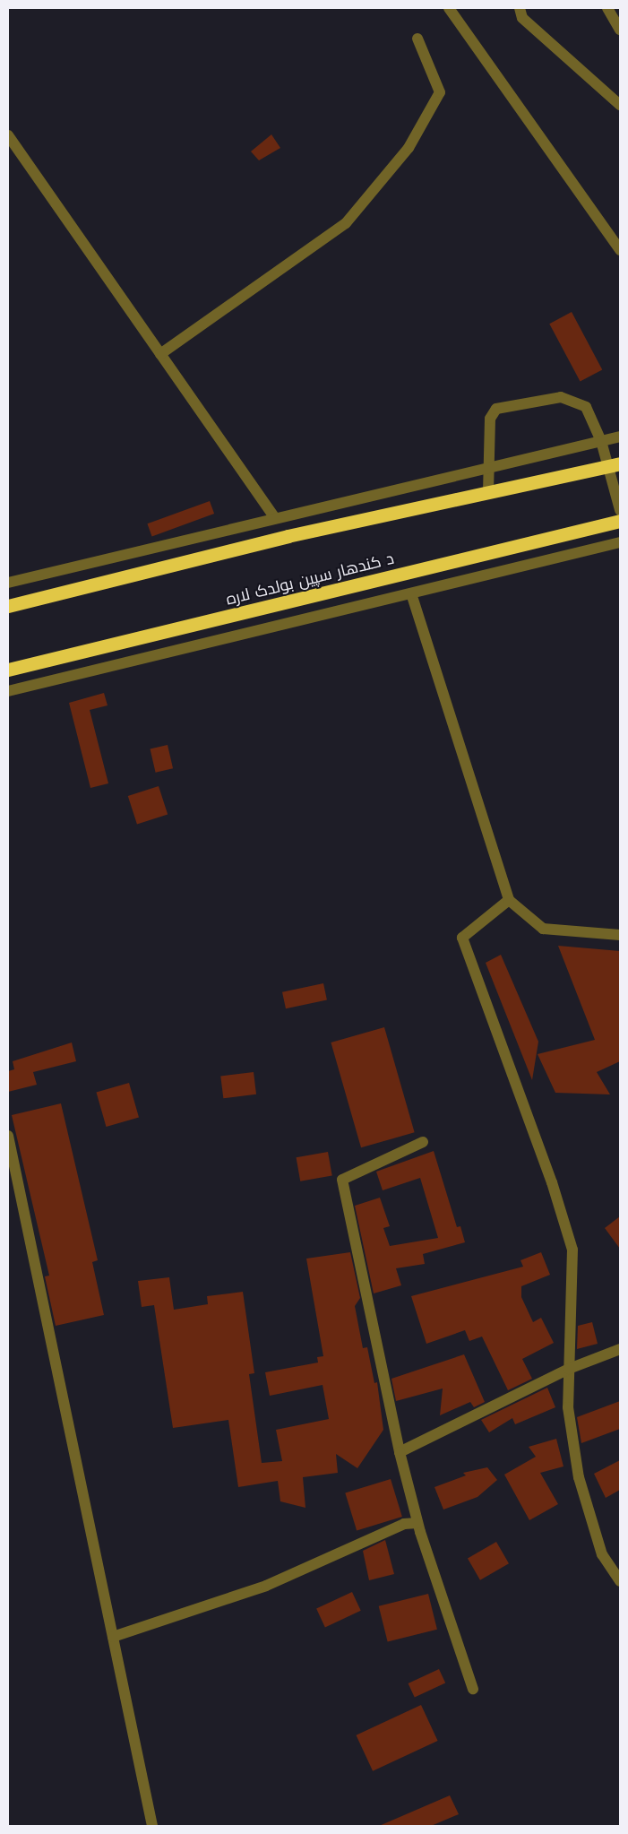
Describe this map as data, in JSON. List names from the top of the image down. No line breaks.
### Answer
{"streets":{"highway":["د کندهار سپین بولدک لاره"]}}
